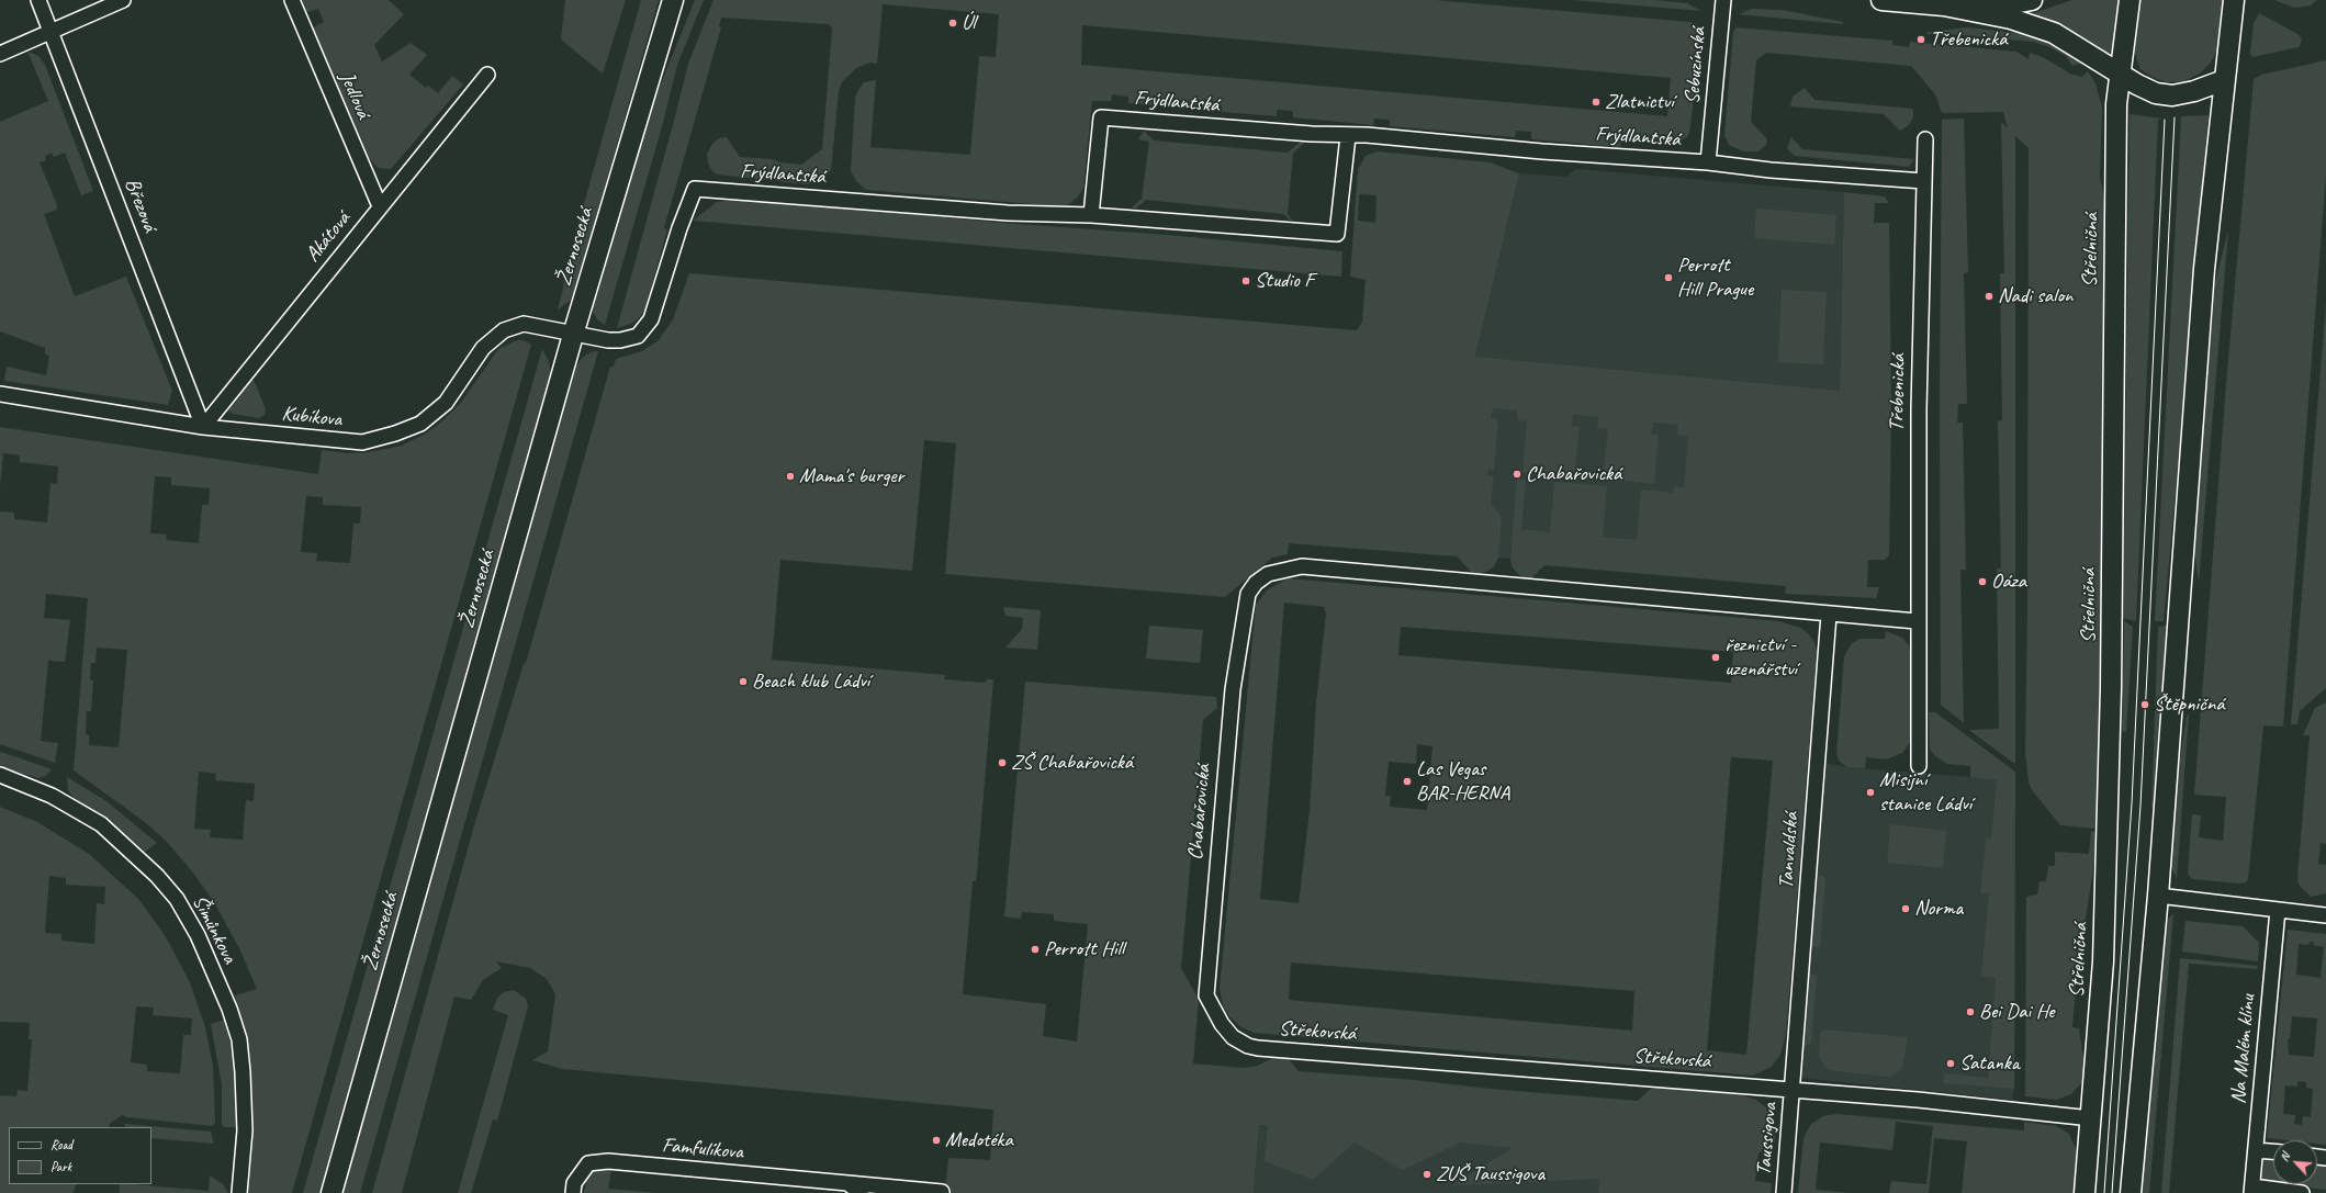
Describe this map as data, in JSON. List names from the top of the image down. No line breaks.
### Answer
{"streets":{"main road":["Žernosecká","Střelničná"],"street":["Sebuzínská","Jedlová","Frýdlantská","Březová","Akátová","Třebenická","Kubíkova","Chabařovická","Tanvaldská","Šimůnkova","Střekovská","Na Malém klínu","Taussigova","Famfulíkova"]},"crossings":[["Sebuzínská","Frýdlantská"],["Jedlová","Akátová"],["Frýdlantská","Žernosecká"],["Frýdlantská","Třebenická"],["Frýdlantská","Kubíkova"],["Březová","Akátová"],["Březová","Kubíkova"],["Akátová","Kubíkova"],["Žernosecká","Kubíkova"],["Střelničná","Střekovská"],["Chabařovická","Tanvaldská"],["Chabařovická","Střekovská"],["Tanvaldská","Střekovská"],["Tanvaldská","Taussigova"],["Střekovská","Taussigova"]],"places":["Úl","Třebenická","Zlatnictví","Perrott Hill Prague","Studio F","Nadi salon","Chabařovická","Mama's burger","Oáza","řeznictví - uzenářství","Beach klub Ládví","Štěpničná","ZŠ Chabařovická","Las Vegas BAR-HERNA","Misijní stanice Ládví","Norma","Perrott Hill","Bei Dai He","Satanka","Medotéka","ZUŠ Taussigova"],"legend":["Road","Park"],"north":"top left"}
